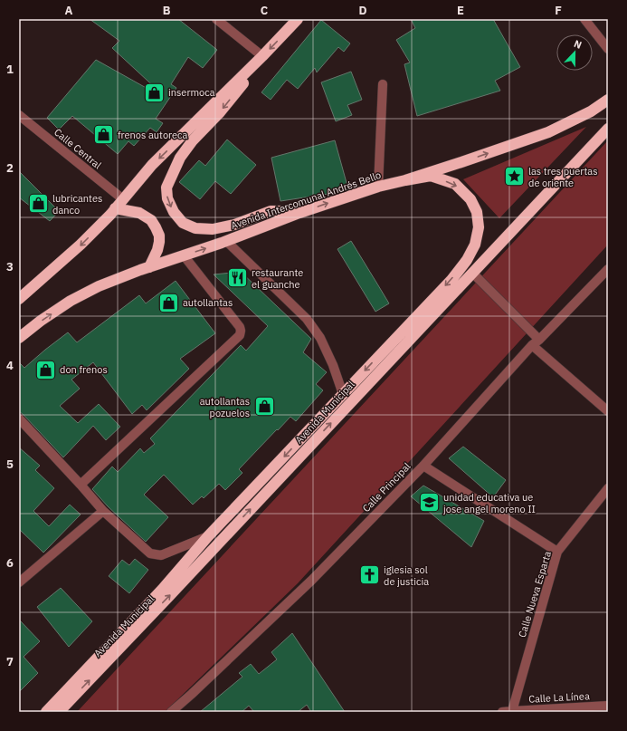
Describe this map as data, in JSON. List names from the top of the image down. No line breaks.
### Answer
{"streets":{"highway":["Avenida Intercomunal Andrés Bello","Avenida Municipal"],"street":["Calle Central","Calle Principal","Calle Nueva Esparta","Calle La Línea"]},"crossings":[["Avenida Intercomunal Andrés Bello","Avenida Municipal"],["Calle Nueva Esparta","Calle La Línea"]],"one_way":["Avenida Intercomunal Andrés Bello"],"places":{"shop":["insermoca","frenos autoreca","lubricantes danco","autollantas","don frenos","autollantas pozuelos"],"place":["las tres puertas de oriente"],"restaurant":["restaurante el guanche"],"school or university":["unidad educativa ue jose angel moreno II"],"church":["iglesia sol de justicia"]},"north":"top","grid":{"columns":["A","B","C","D","E","F"],"rows":["1","2","3","4","5","6","7"]}}
